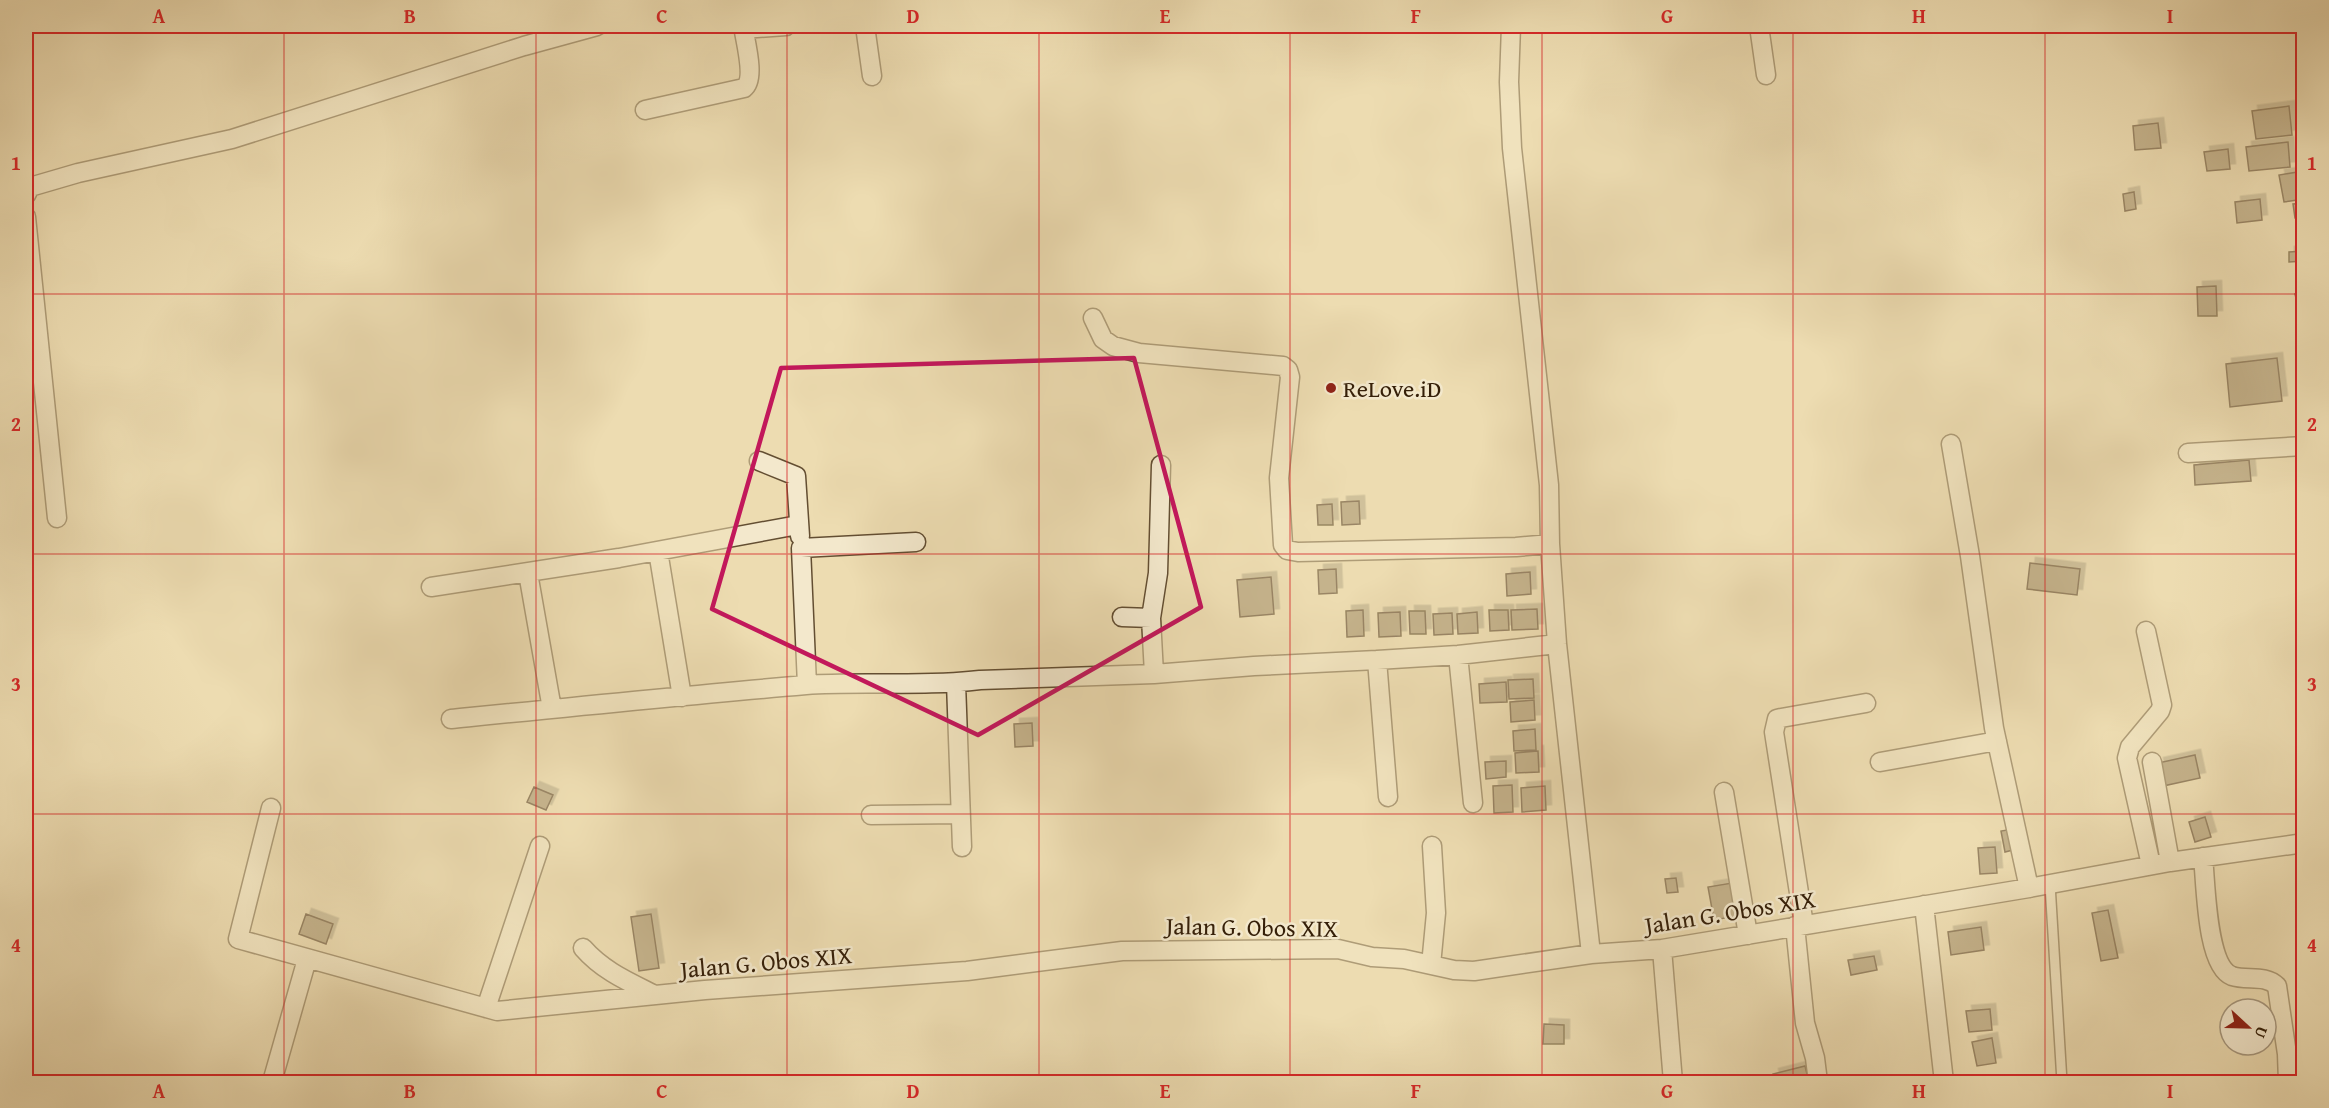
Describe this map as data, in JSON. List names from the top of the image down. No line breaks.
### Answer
{"streets":{"street":["Jalan G. Obos XIX"]},"places":["ReLove.iD"],"north":"right","grid":{"columns":["A","B","C","D","E","F","G","H","I"],"rows":["1","2","3","4"]}}
